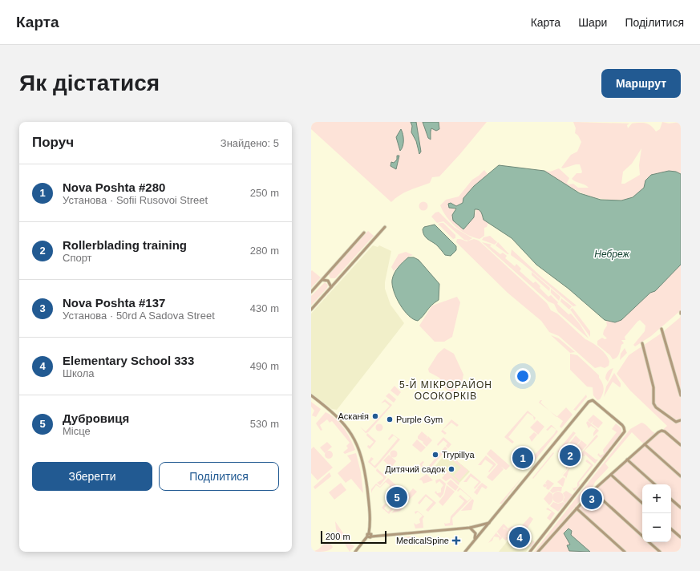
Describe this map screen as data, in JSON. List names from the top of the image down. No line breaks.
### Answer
{"districts":["5-Й МІКРОРАЙОН ОСОКОРКІВ"],"water":["Небреж"],"places":{"other":["Асканія","Purple Gym","Trypillya","Дитячий садок"],"health":["MedicalSpine"]},"scale_bar":"200 m","page":{"header":"Карта","nav":["Карта","Шари","Поділитися"],"buttons":["Маршрут",["Зберегти","Поділитися"]],"title":"Як дістатися","heading":["Поруч","Знайдено: 5"],"list":[{"mark":"1","name":"Nova Poshta #280","note":"Установа · Sofii Rusovoi Street","value":"250 m"},{"mark":"2","name":"Rollerblading training","note":"Спорт","value":"280 m"},{"mark":"3","name":"Nova Poshta #137","note":"Установа · 50rd A Sadova Street","value":"430 m"},{"mark":"4","name":"Elementary School 333","note":"Школа","value":"490 m"},{"mark":"5","name":"Дубровиця","note":"Місце","value":"530 m"}],"pins":["2","1","5","3","4"],"map_buttons":["+","−"],"scale":"200 m"}}
